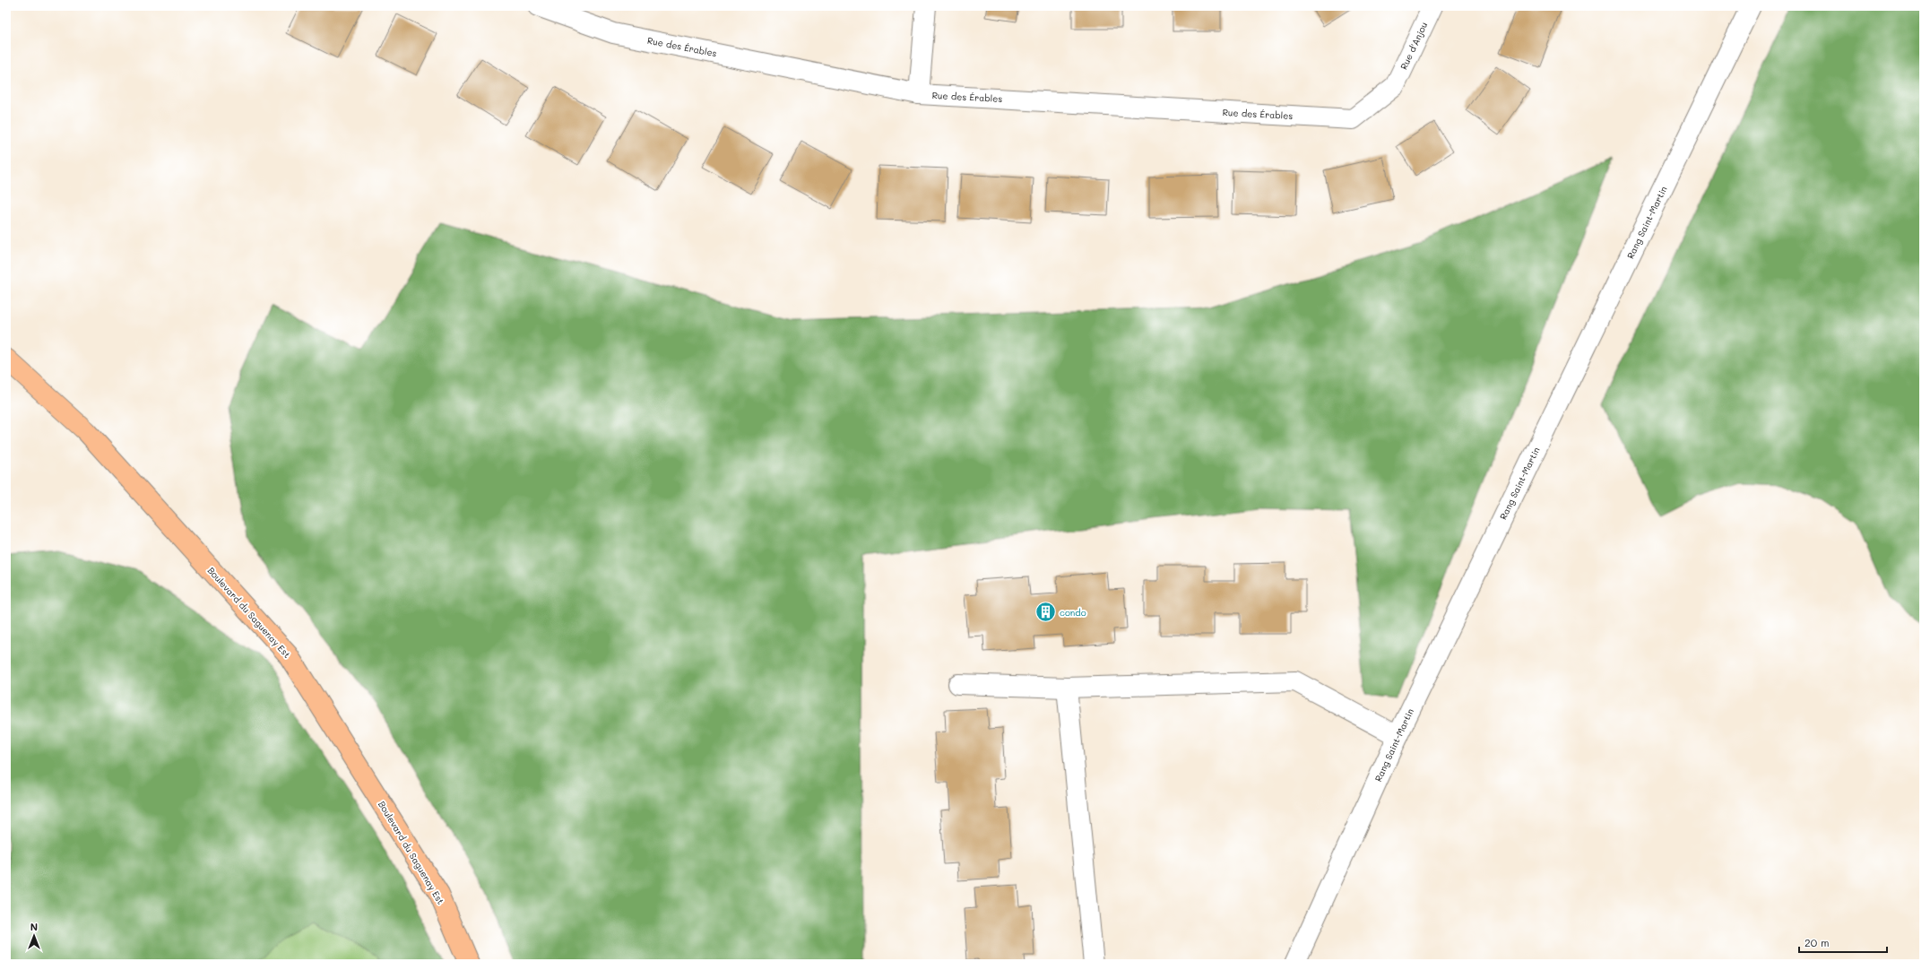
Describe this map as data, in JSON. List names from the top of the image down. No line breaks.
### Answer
{"streets":{"main road":["Boulevard du Saguenay Est"],"street":["Rue d'Anjou","Rue des Érables","Rang Saint-Martin"]},"crossings":[["Rue d'Anjou","Rue des Érables"]],"places":{"building":["condo"]},"scale_bar":"20 m","north":"top"}
